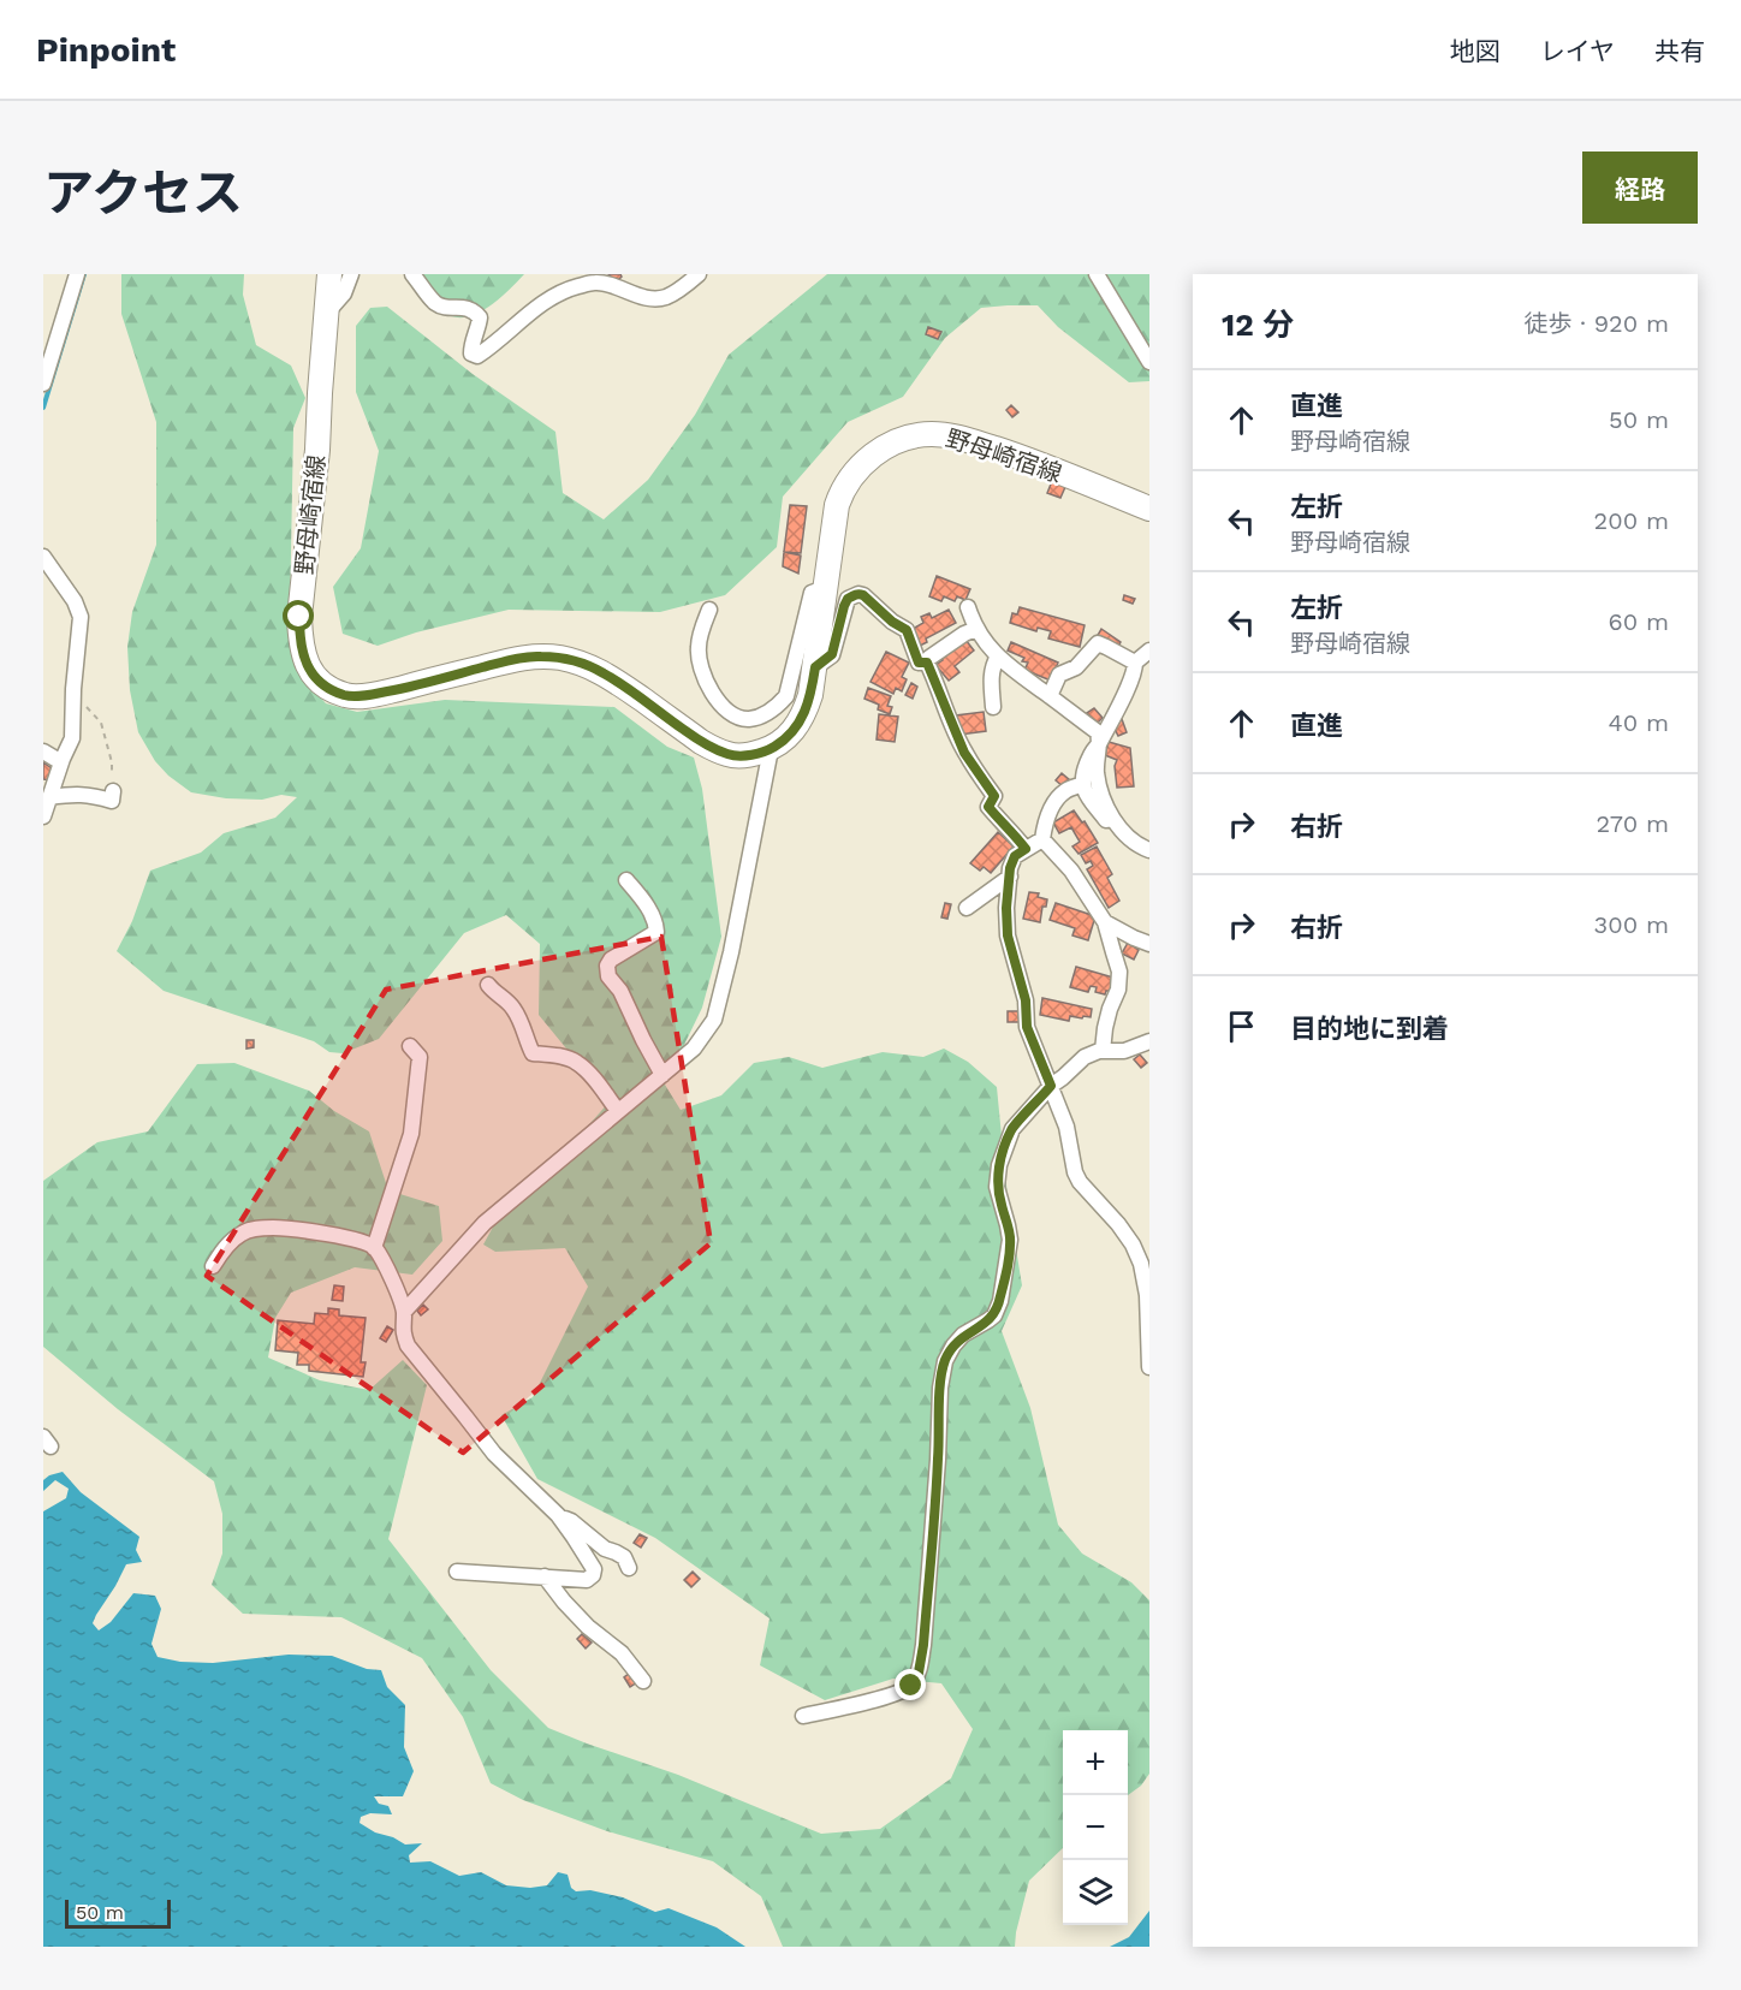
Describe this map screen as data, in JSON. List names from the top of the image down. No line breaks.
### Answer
{"streets":{"main road":["野母崎宿線"]},"scale_bar":"50 m","page":{"header":"Pinpoint","nav":["地図","レイヤ","共有"],"title":"アクセス","buttons":"経路","heading":["12 分","徒歩 · 920 m"],"list":[["直進","野母崎宿線","50 m"],["左折","野母崎宿線","200 m"],["左折","野母崎宿線","60 m"],["直進","40 m"],["右折","270 m"],["右折","300 m"],"目的地に到着"],"map_buttons":["+","−"],"scale":"50 m"}}
